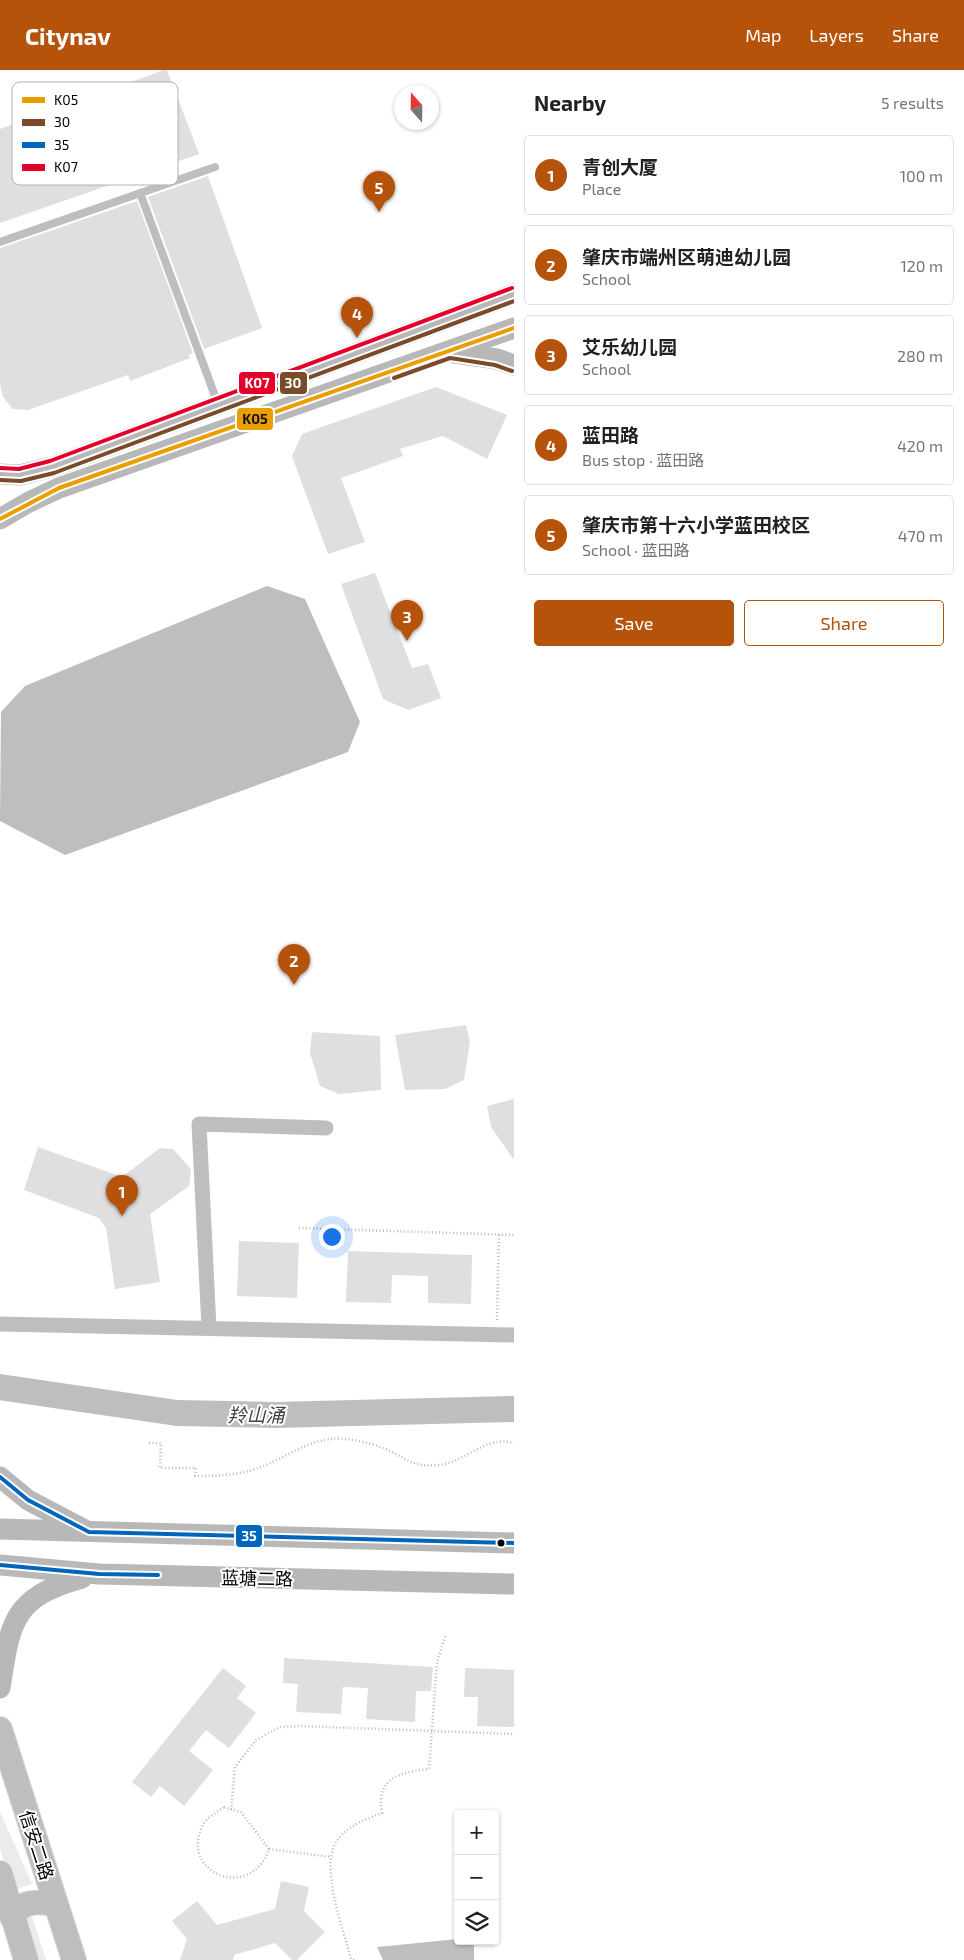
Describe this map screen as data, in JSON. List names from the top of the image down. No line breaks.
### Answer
{"streets":{"main road":["蓝塘二路","信安二路"]},"water":["羚山涌"],"lines":["transit line K07","transit line 30","transit line K05","transit line 35"],"legend":["K05","30","35","K07"],"north":"top","page":{"header":"Citynav","nav":["Map","Layers","Share"],"heading":["Nearby","5 results"],"list":[{"mark":"1","name":"青创大厦","note":"Place","value":"100 m"},{"mark":"2","name":"肇庆市端州区萌迪幼儿园","note":"School","value":"120 m"},{"mark":"3","name":"艾乐幼儿园","note":"School","value":"280 m"},{"mark":"4","name":"蓝田路","note":"Bus stop · 蓝田路","value":"420 m"},{"mark":"5","name":"肇庆市第十六小学蓝田校区","note":"School · 蓝田路","value":"470 m"}],"pins":["5","4","3","2","1"],"buttons":["Save","Share"],"map_buttons":["+","−"]}}
